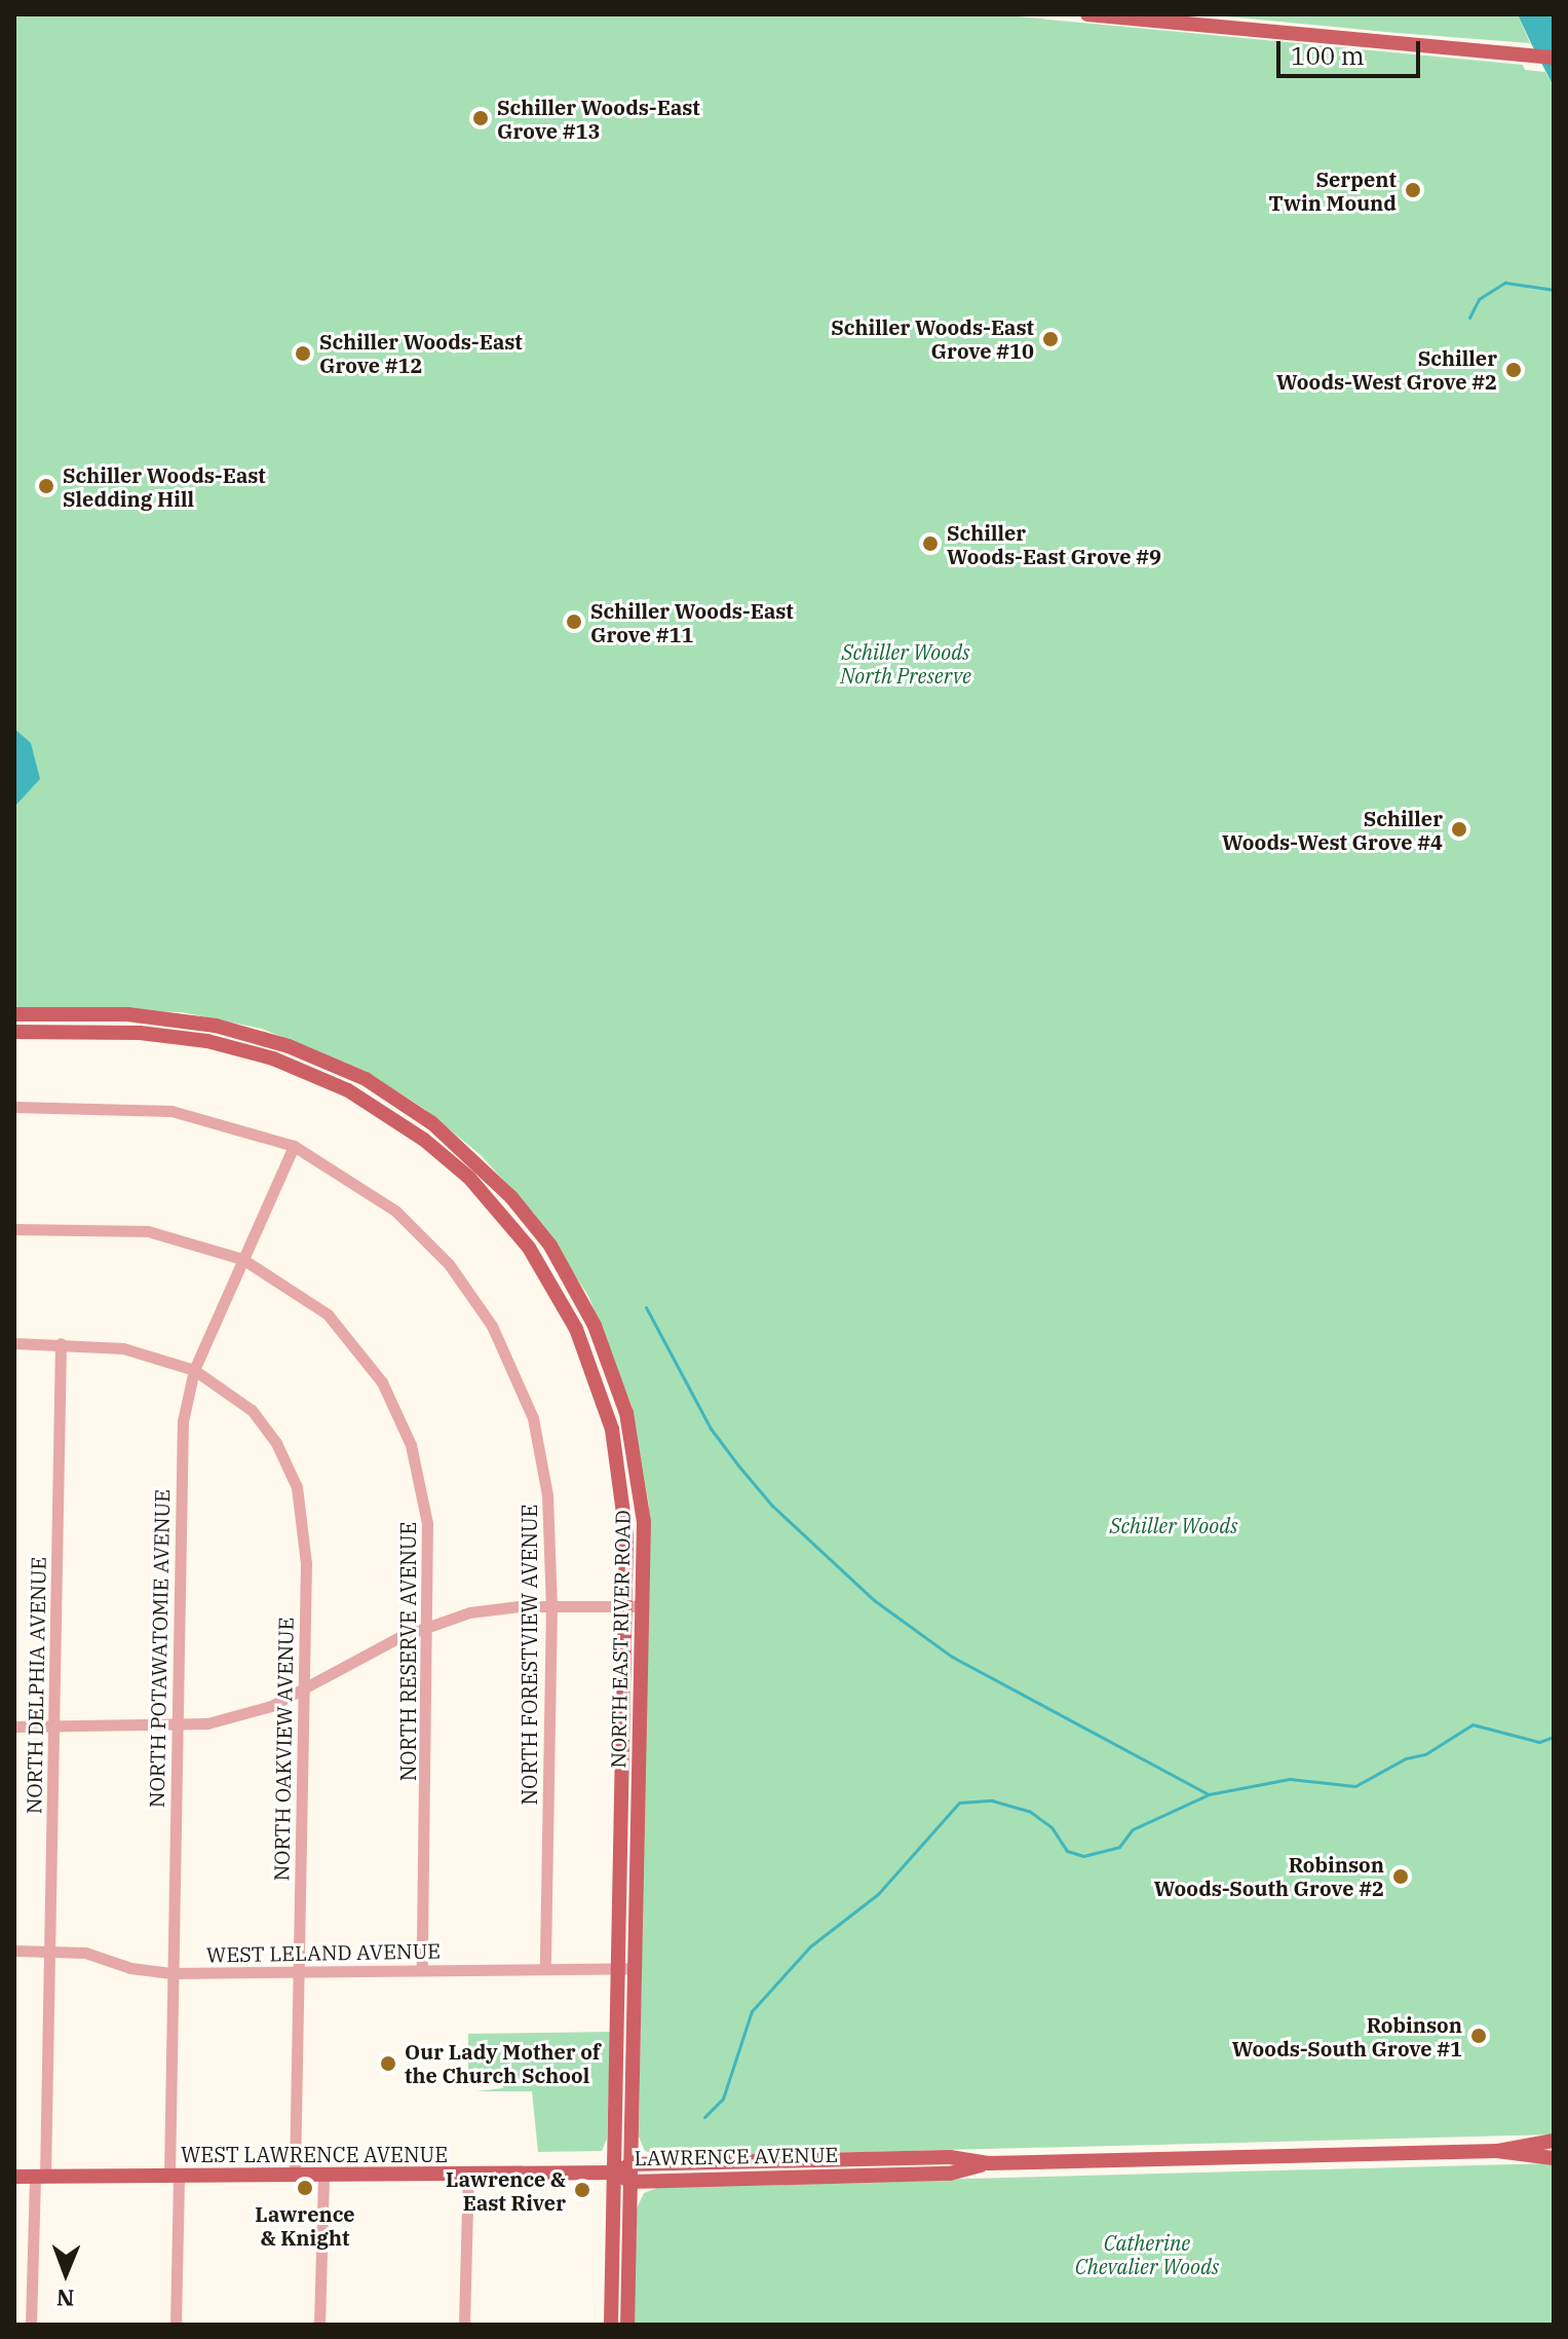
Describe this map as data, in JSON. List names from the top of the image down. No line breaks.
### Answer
{"streets":{"main road":["NORTH EAST RIVER ROAD","WEST LAWRENCE AVENUE","LAWRENCE AVENUE"],"street":["NORTH POTAWATOMIE AVENUE","NORTH RESERVE AVENUE","NORTH FORESTVIEW AVENUE","NORTH DELPHIA AVENUE","NORTH OAKVIEW AVENUE","WEST LELAND AVENUE"]},"crossings":[["NORTH EAST RIVER ROAD","WEST LELAND AVENUE"],["NORTH EAST RIVER ROAD","WEST LAWRENCE AVENUE"],["NORTH EAST RIVER ROAD","LAWRENCE AVENUE"],["NORTH POTAWATOMIE AVENUE","NORTH RESERVE AVENUE"],["NORTH POTAWATOMIE AVENUE","NORTH FORESTVIEW AVENUE"],["NORTH POTAWATOMIE AVENUE","NORTH OAKVIEW AVENUE"],["NORTH POTAWATOMIE AVENUE","WEST LELAND AVENUE"],["NORTH POTAWATOMIE AVENUE","WEST LAWRENCE AVENUE"],["NORTH RESERVE AVENUE","WEST LELAND AVENUE"],["NORTH FORESTVIEW AVENUE","WEST LELAND AVENUE"],["NORTH DELPHIA AVENUE","NORTH OAKVIEW AVENUE"],["NORTH DELPHIA AVENUE","WEST LELAND AVENUE"],["NORTH DELPHIA AVENUE","WEST LAWRENCE AVENUE"],["NORTH OAKVIEW AVENUE","WEST LELAND AVENUE"],["NORTH OAKVIEW AVENUE","WEST LAWRENCE AVENUE"],["WEST LAWRENCE AVENUE","LAWRENCE AVENUE"]],"parks":["Schiller Woods North Preserve","Schiller Woods","Catherine Chevalier Woods"],"places":["Schiller Woods-East Grove #13","Serpent Twin Mound","Schiller Woods-East Grove #10","Schiller Woods-East Grove #12","Schiller Woods-West Grove #2","Schiller Woods-East Sledding Hill","Schiller Woods-East Grove #9","Schiller Woods-East Grove #11","Schiller Woods-West Grove #4","Robinson Woods-South Grove #2","Robinson Woods-South Grove #1","Our Lady Mother of the Church School","Lawrence & Knight","Lawrence & East River"],"scale_bar":"100 m","north":"bottom"}
